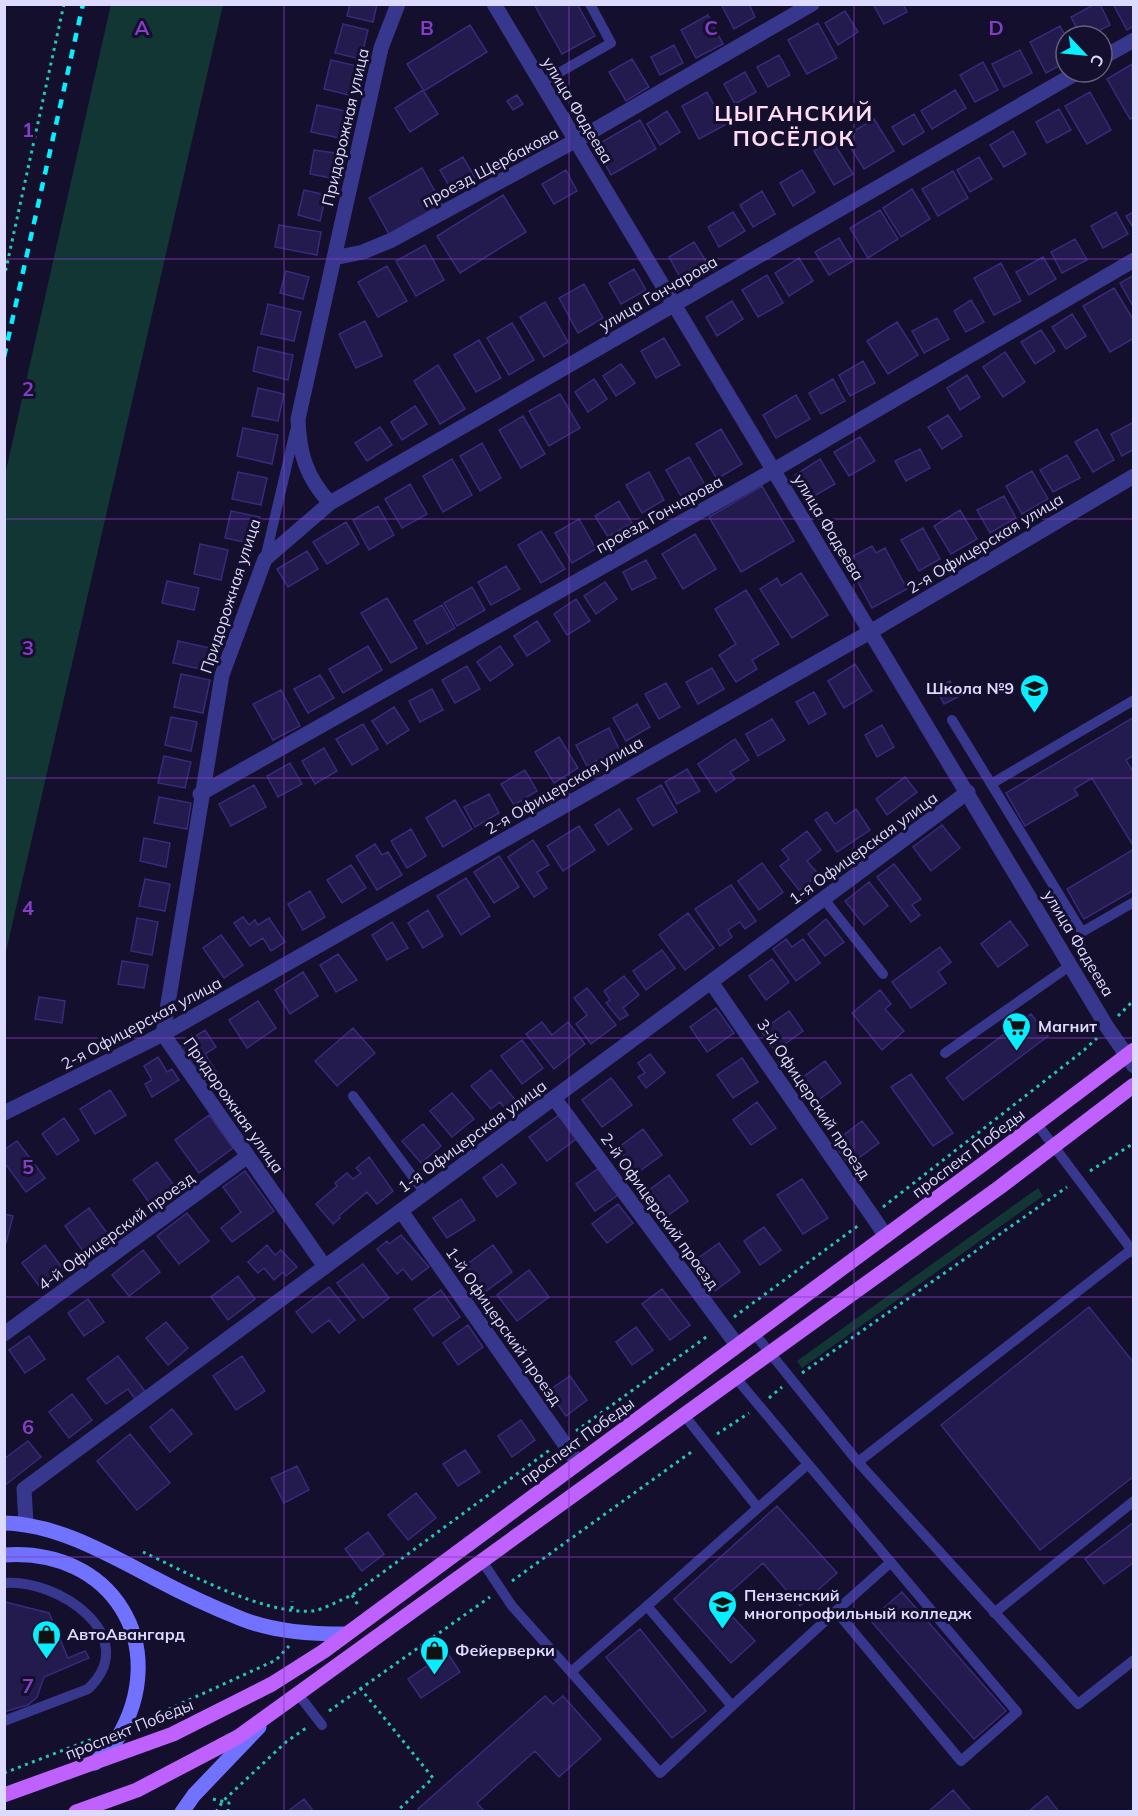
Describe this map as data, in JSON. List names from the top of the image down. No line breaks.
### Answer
{"streets":{"main road":["проспект Победы"],"street":["улица Фадеева","Придорожная улица","проезд Щербакова","улица Гончарова","проезд Гончарова","2-я Офицерская улица","1-я Офицерская улица","3-й Офицерский проезд","2-й Офицерский проезд","4-й Офицерский проезд","1-й Офицерский проезд"]},"crossings":[["улица Фадеева","проезд Щербакова"],["улица Фадеева","улица Гончарова"],["улица Фадеева","проезд Гончарова"],["улица Фадеева","2-я Офицерская улица"],["улица Фадеева","1-я Офицерская улица"],["улица Фадеева","проспект Победы"],["Придорожная улица","проезд Щербакова"],["Придорожная улица","улица Гончарова"],["Придорожная улица","проезд Гончарова"],["Придорожная улица","2-я Офицерская улица"],["Придорожная улица","1-я Офицерская улица"],["Придорожная улица","4-й Офицерский проезд"],["1-я Офицерская улица","3-й Офицерский проезд"],["1-я Офицерская улица","2-й Офицерский проезд"],["1-я Офицерская улица","1-й Офицерский проезд"],["3-й Офицерский проезд","проспект Победы"],["проспект Победы","2-й Офицерский проезд"],["проспект Победы","1-й Офицерский проезд"]],"districts":["ЦЫГАНСКИЙ ПОСЁЛОК"],"places":{"school or university":["Школа №9","Пензенский многопрофильный колледж"],"supermarket":["Магнит"],"shop":["АвтоАвангард","Фейерверки"]},"north":"bottom right","grid":{"columns":["A","B","C","D"],"rows":["1","2","3","4","5","6","7"]}}
